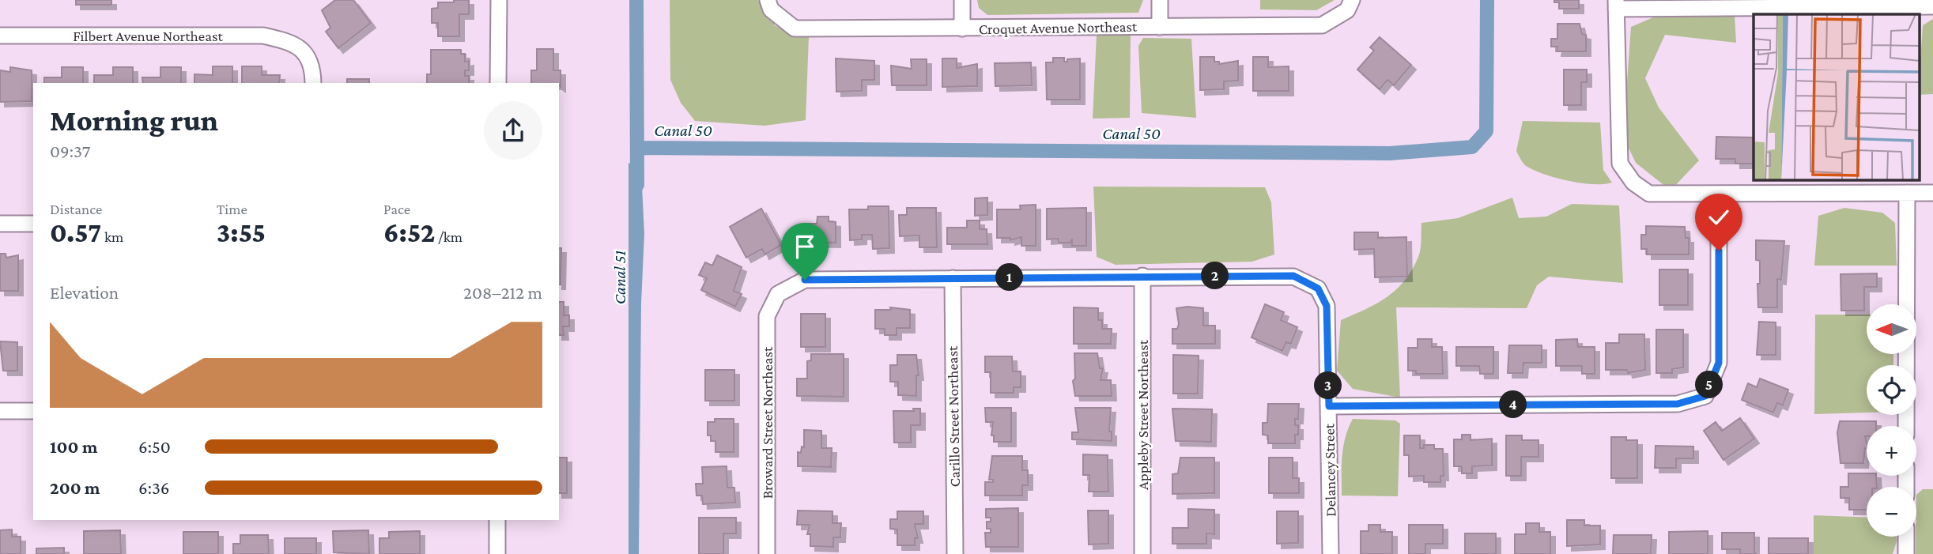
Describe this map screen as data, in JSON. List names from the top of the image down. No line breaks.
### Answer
{"streets":{"street":["Croquet Avenue Northeast","Filbert Avenue Northeast","Appleby Street Northeast","Carillo Street Northeast","Broward Street Northeast","Delancey Street"]},"crossings":[["Appleby Street Northeast","Delancey Street"],["Carillo Street Northeast","Broward Street Northeast"]],"water":["Canal 50","Canal 51"],"north":"left","page":{"heading":["Morning run","09:37"],"stats":[["Distance","0.57 km"],["Time","3:55"],["Pace","6:52 /km"]],"pins":["2","1","5","3","4"],"chart":["Elevation","208–212 m"],"map_buttons":["+","−"],"list":[{"name":"100 m","note":"6:50"},{"name":"200 m","note":"6:36"}]}}
